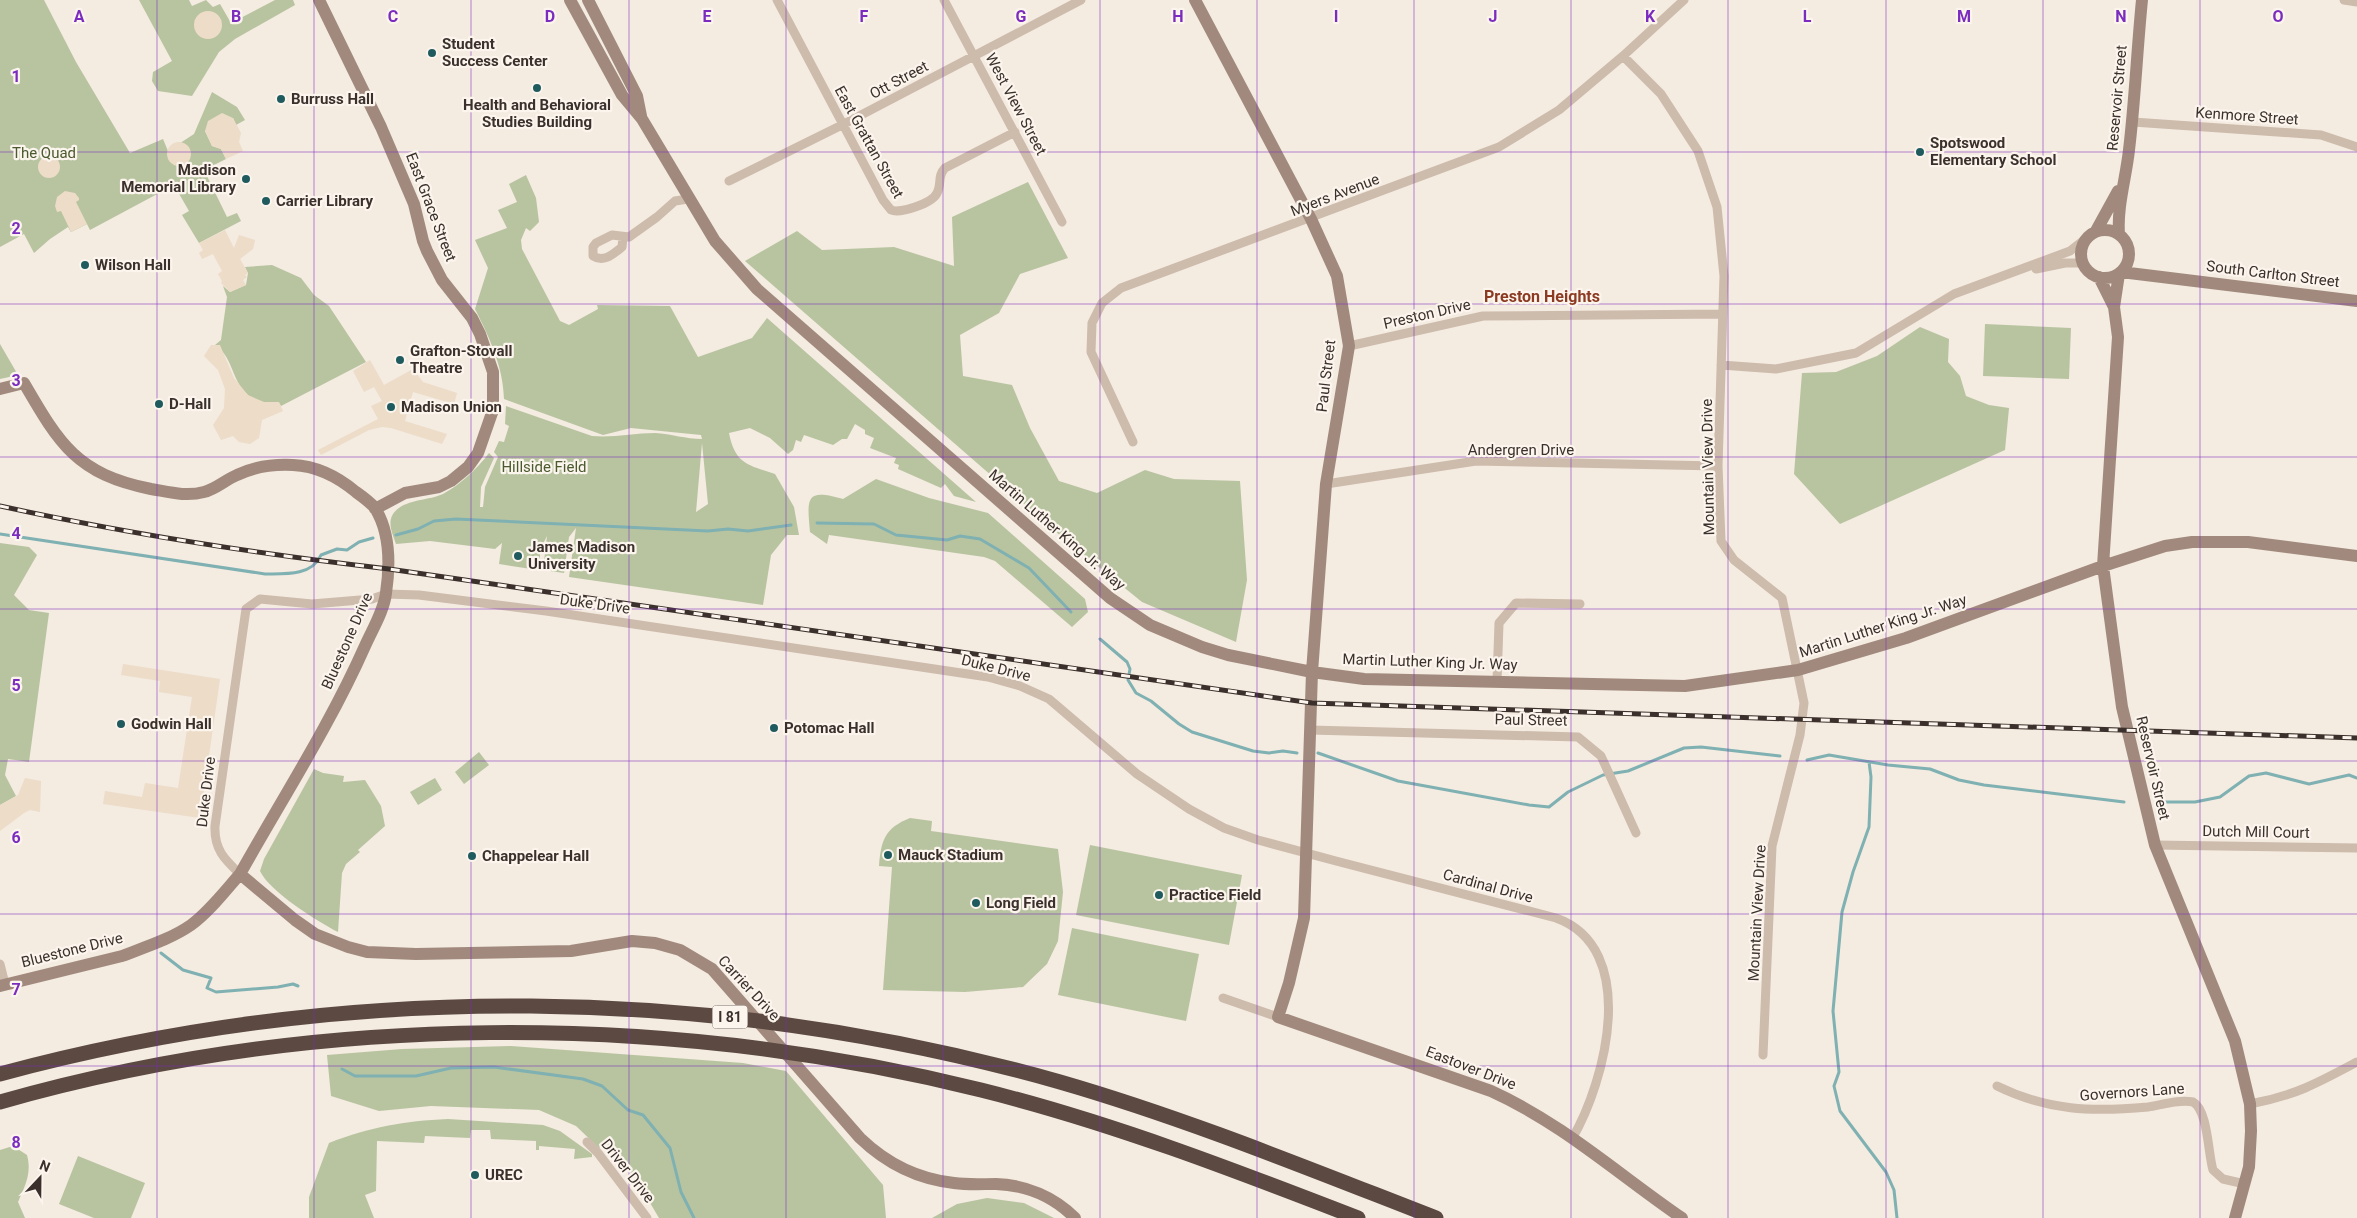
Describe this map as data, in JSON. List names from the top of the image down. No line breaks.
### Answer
{"streets":{"highway":["I 81"],"street":["Ott Street","Reservoir Street","West View Street","Kenmore Street","East Grattan Street","Myers Avenue","East Grace Street","South Carlton Street","Preston Drive","Paul Street","Andergren Drive","Mountain View Drive","Martin Luther King Jr. Way","Duke Drive","Bluestone Drive","Dutch Mill Court","Cardinal Drive","Carrier Drive","Eastover Drive","Governors Lane","Driver Drive"]},"crossings":[["Ott Street","West View Street"],["Ott Street","East Grattan Street"],["Reservoir Street","Kenmore Street"],["Reservoir Street","South Carlton Street"],["Reservoir Street","Martin Luther King Jr. Way"],["Reservoir Street","Dutch Mill Court"],["Reservoir Street","Governors Lane"],["West View Street","East Grattan Street"],["Myers Avenue","Paul Street"],["Myers Avenue","Mountain View Drive"],["East Grace Street","Bluestone Drive"],["Preston Drive","Paul Street"],["Preston Drive","Mountain View Drive"],["Paul Street","Andergren Drive"],["Paul Street","Martin Luther King Jr. Way"],["Paul Street","Cardinal Drive"],["Paul Street","Eastover Drive"],["Andergren Drive","Mountain View Drive"],["Mountain View Drive","Martin Luther King Jr. Way"],["Duke Drive","Bluestone Drive"],["Duke Drive","Cardinal Drive"],["Duke Drive","Carrier Drive"],["Bluestone Drive","Carrier Drive"],["Cardinal Drive","Eastover Drive"]],"districts":["Preston Heights"],"parks":["The Quad","Hillside Field"],"places":["Student Success Center","Health and Behavioral Studies Building","Burruss Hall","Spotswood Elementary School","Madison Memorial Library","Carrier Library","Wilson Hall","Grafton-Stovall Theatre","D-Hall","Madison Union","James Madison University","Godwin Hall","Potomac Hall","Mauck Stadium","Chappelear Hall","Practice Field","Long Field","UREC"],"north":"top","grid":{"columns":["A","B","C","D","E","F","G","H","I","J","K","L","M","N","O"],"rows":["1","2","3","4","5","6","7","8"]}}
